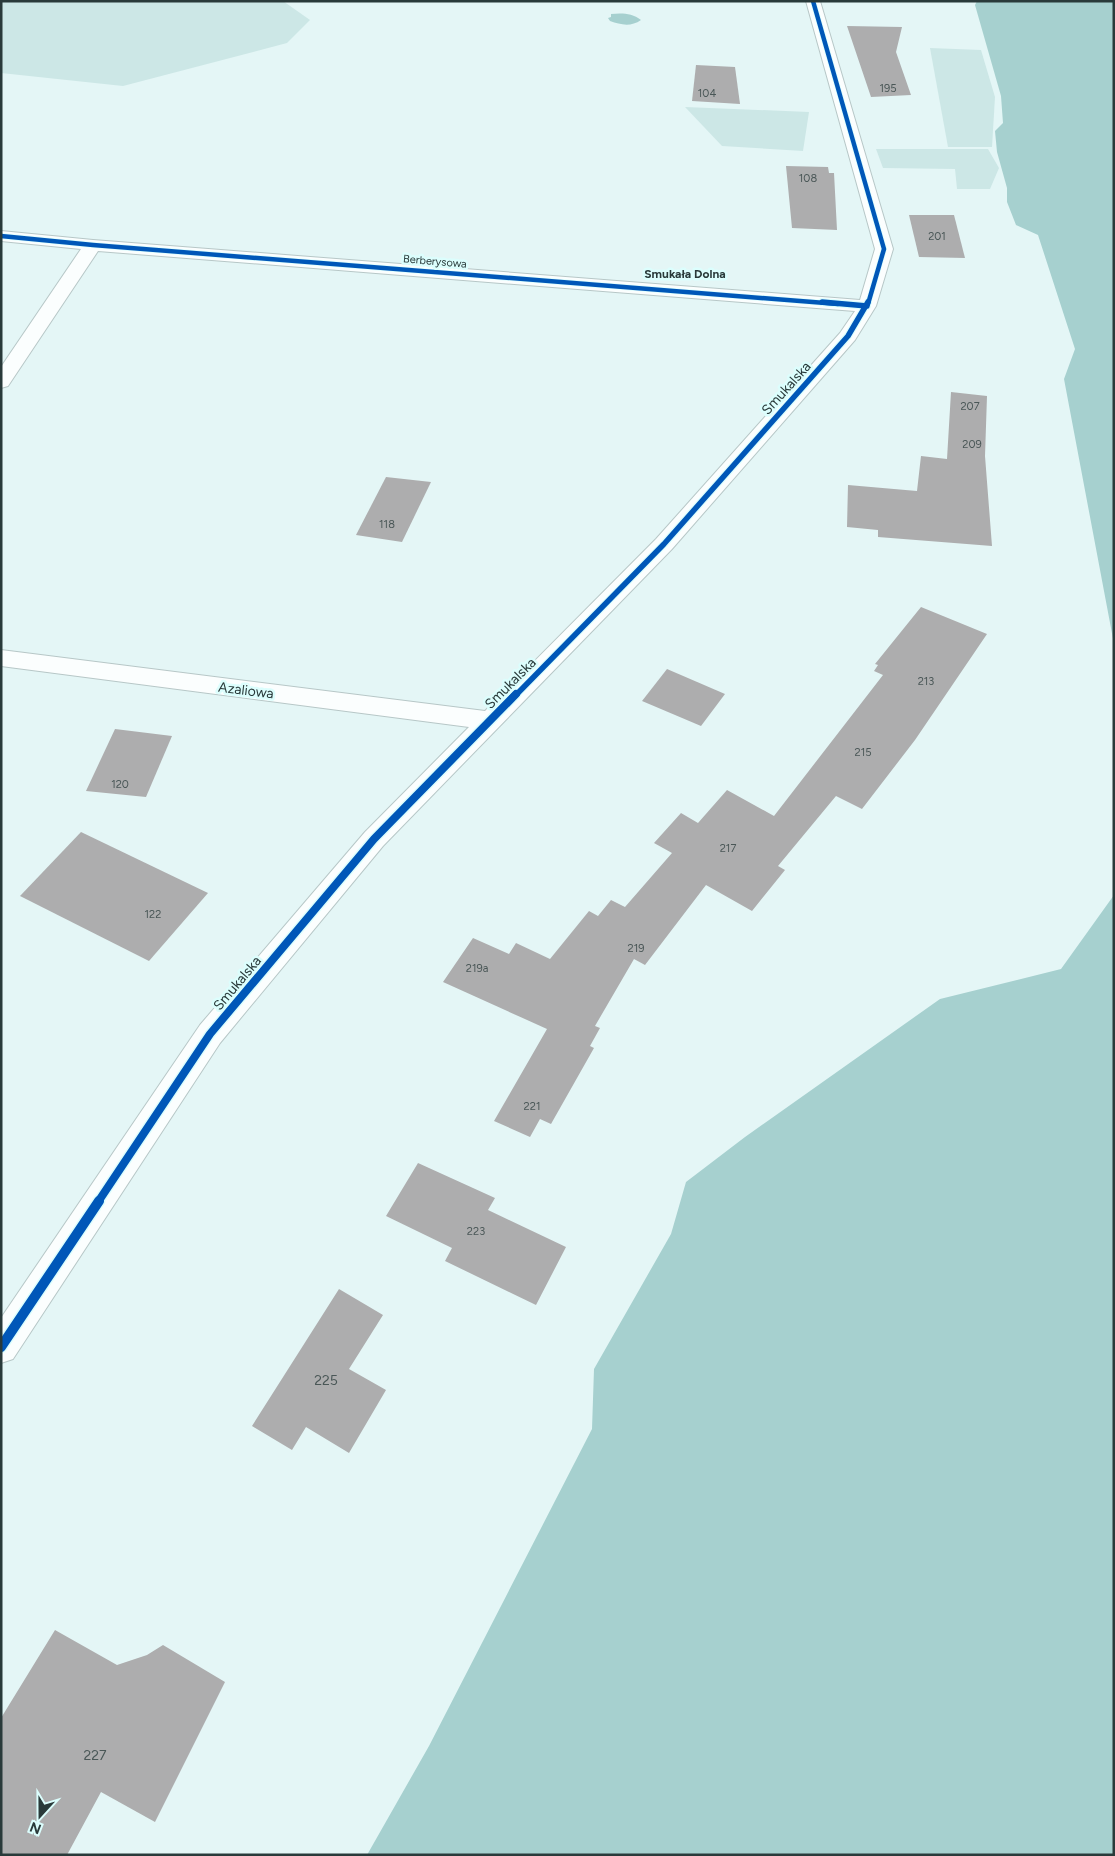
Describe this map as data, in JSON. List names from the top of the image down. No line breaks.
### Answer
{"streets":{"street":["Berberysowa","Smukalska","Azaliowa"]},"crossings":[["Berberysowa","Smukalska"],["Smukalska","Azaliowa"]],"districts":["Smukała Dolna"],"house_numbers":["195","104","108","201","207","209","118","213","215","120","217","122","219","219a","221","223","225","227"],"north":"bottom"}
